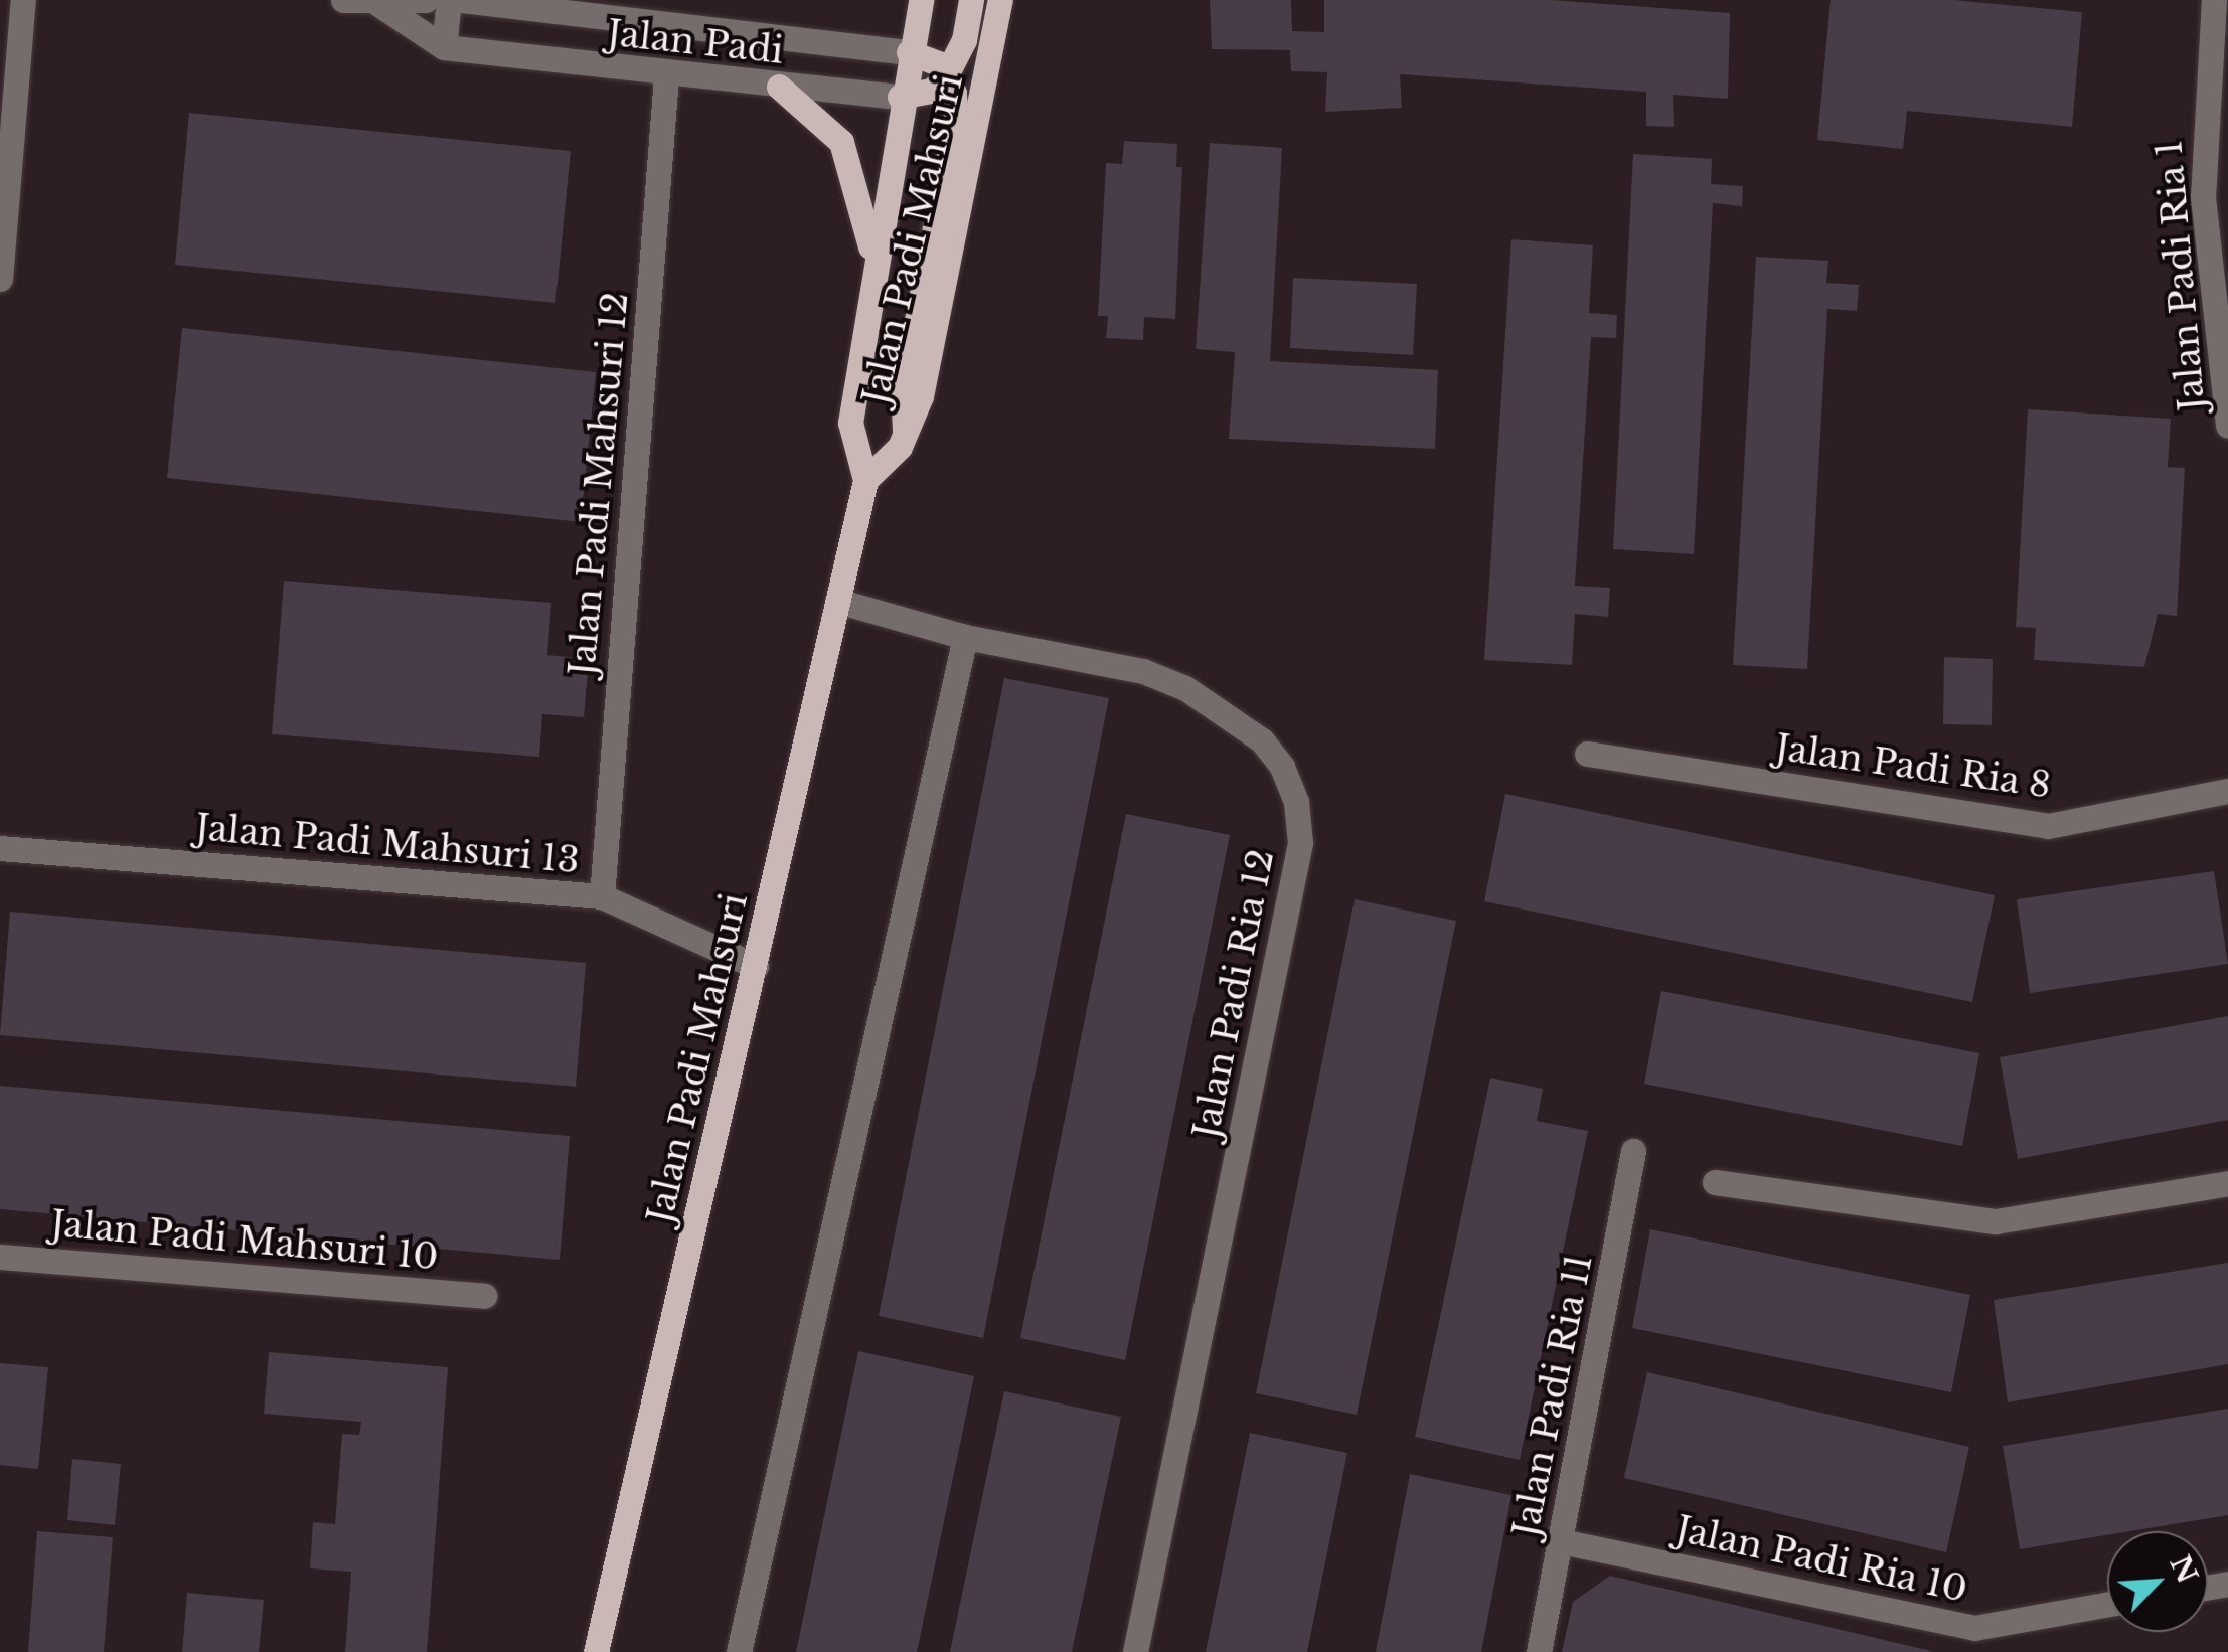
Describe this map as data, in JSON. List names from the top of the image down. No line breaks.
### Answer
{"streets":{"main road":["Jalan Padi Mahsuri"],"street":["Jalan Padi","Jalan Padi Ria 1","Jalan Padi Mahsuri 12","Jalan Padi Ria 8","Jalan Padi Mahsuri 13","Jalan Padi Ria 12","Jalan Padi Mahsuri 10","Jalan Padi Ria 11","Jalan Padi Ria 10"]},"crossings":[["Jalan Padi","Jalan Padi Mahsuri"],["Jalan Padi","Jalan Padi Mahsuri 12"],["Jalan Padi Mahsuri","Jalan Padi Mahsuri 13"],["Jalan Padi Mahsuri","Jalan Padi Ria 12"],["Jalan Padi Mahsuri 12","Jalan Padi Mahsuri 13"],["Jalan Padi Ria 11","Jalan Padi Ria 10"]],"north":"top right"}
